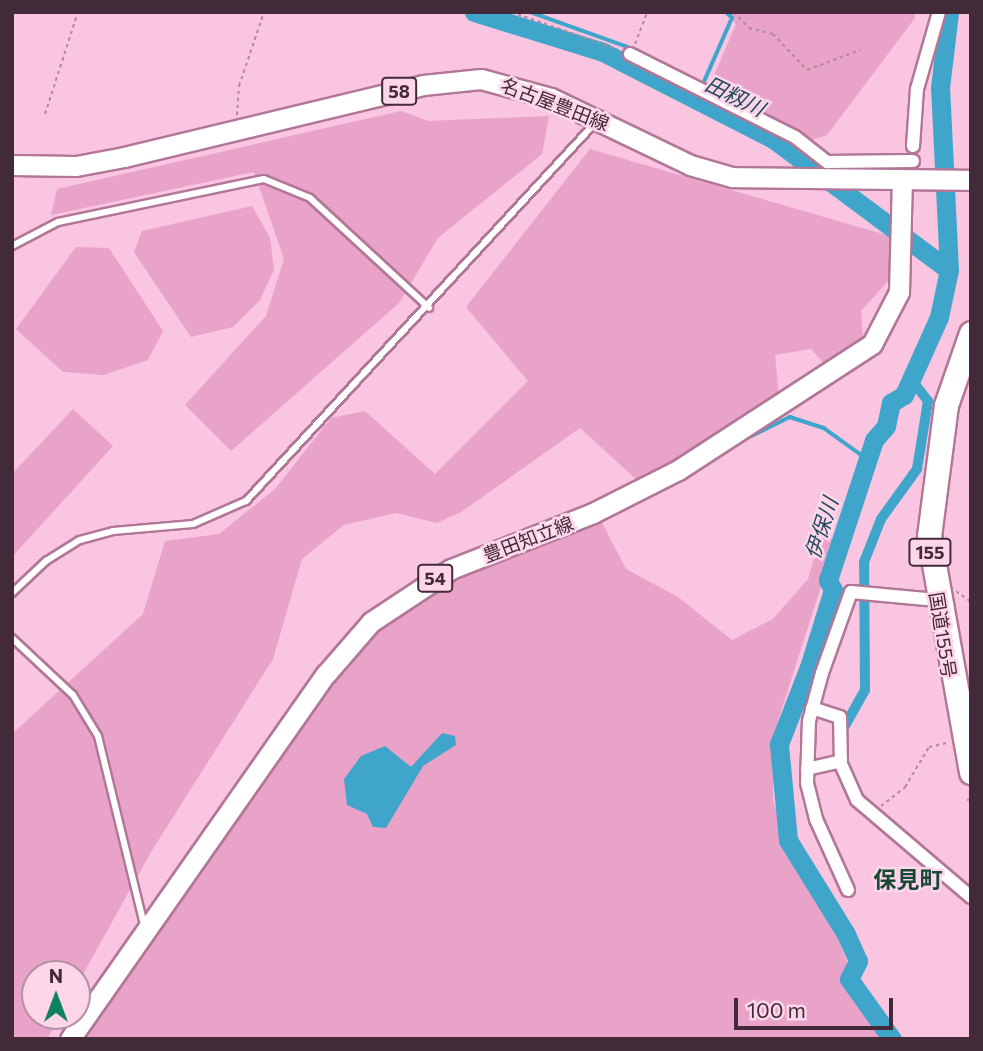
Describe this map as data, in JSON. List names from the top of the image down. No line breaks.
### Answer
{"streets":{"highway":["155","国道155号"],"main road":["58","名古屋豊田線","豊田知立線","54"]},"crossings":[["名古屋豊田線","豊田知立線"]],"districts":["保見町"],"water":["田籾川","伊保川"],"scale_bar":"100 m","north":"top"}
